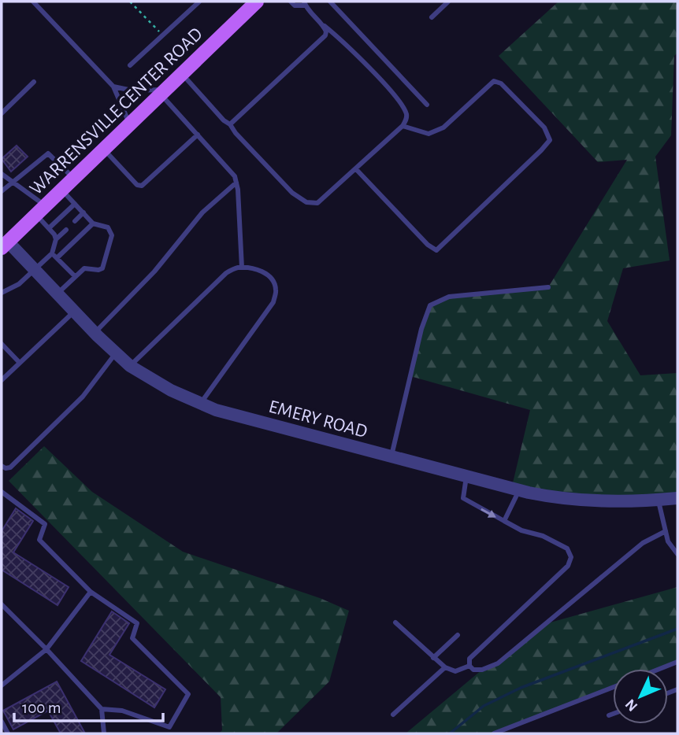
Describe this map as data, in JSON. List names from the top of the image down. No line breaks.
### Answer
{"streets":{"main road":["WARRENSVILLE CENTER ROAD"],"street":["EMERY ROAD"]},"crossings":[["WARRENSVILLE CENTER ROAD","EMERY ROAD"]],"scale_bar":"100 m","north":"bottom left"}
